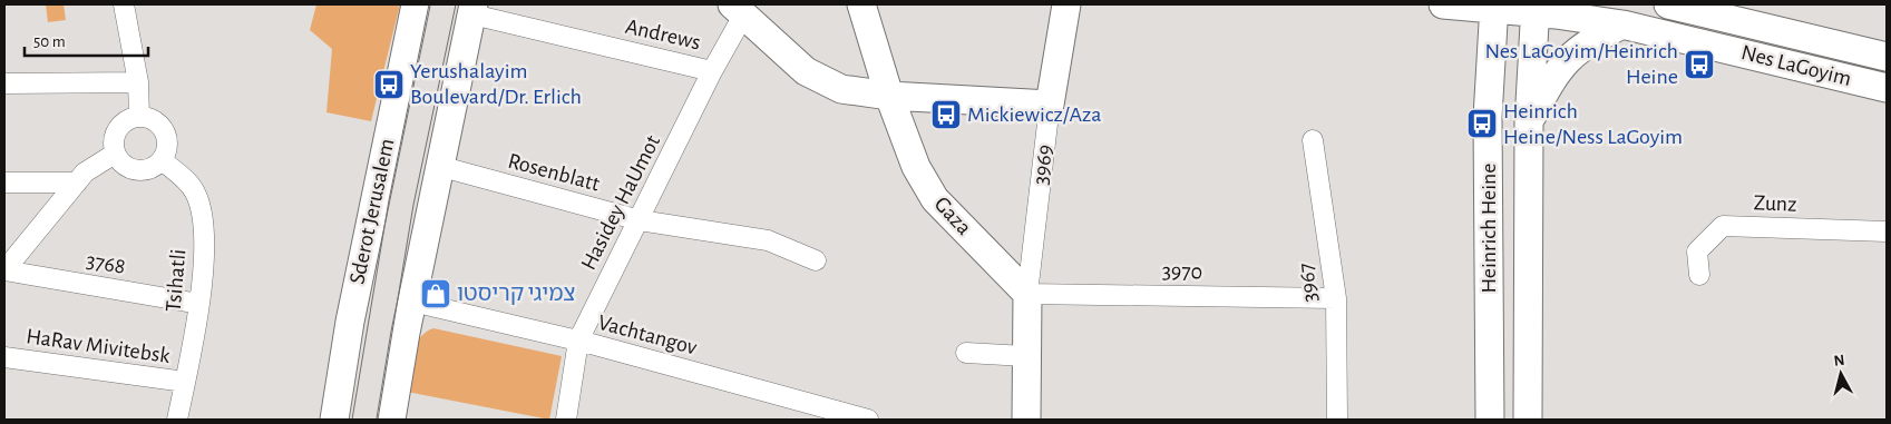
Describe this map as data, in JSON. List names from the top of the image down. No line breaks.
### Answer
{"streets":{"street":["Andrews","Nes LaGoyim","3969","Rosenblatt","Hasidey HaUmot","Zunz","Sderot Jerusalem","Gaza","Heinrich Heine","3768","3970","Tsihatli","3967","Vachtangov","HaRav Mivitebsk"]},"crossings":[["Andrews","Hasidey HaUmot"],["Nes LaGoyim","Heinrich Heine"],["3969","Gaza"],["3969","3970"],["Rosenblatt","Hasidey HaUmot"],["Hasidey HaUmot","Vachtangov"],["Gaza","3970"],["3768","Tsihatli"],["3970","3967"],["Tsihatli","HaRav Mivitebsk"]],"places":{"bus stop":["Nes LaGoyim/Heinrich Heine","Yerushalayim Boulevard/Dr. Erlich","Mickiewicz/Aza","Heinrich Heine/Ness LaGoyim"],"shop":["צמיגי קריסטו"]},"scale_bar":"50 m","north":"top"}
